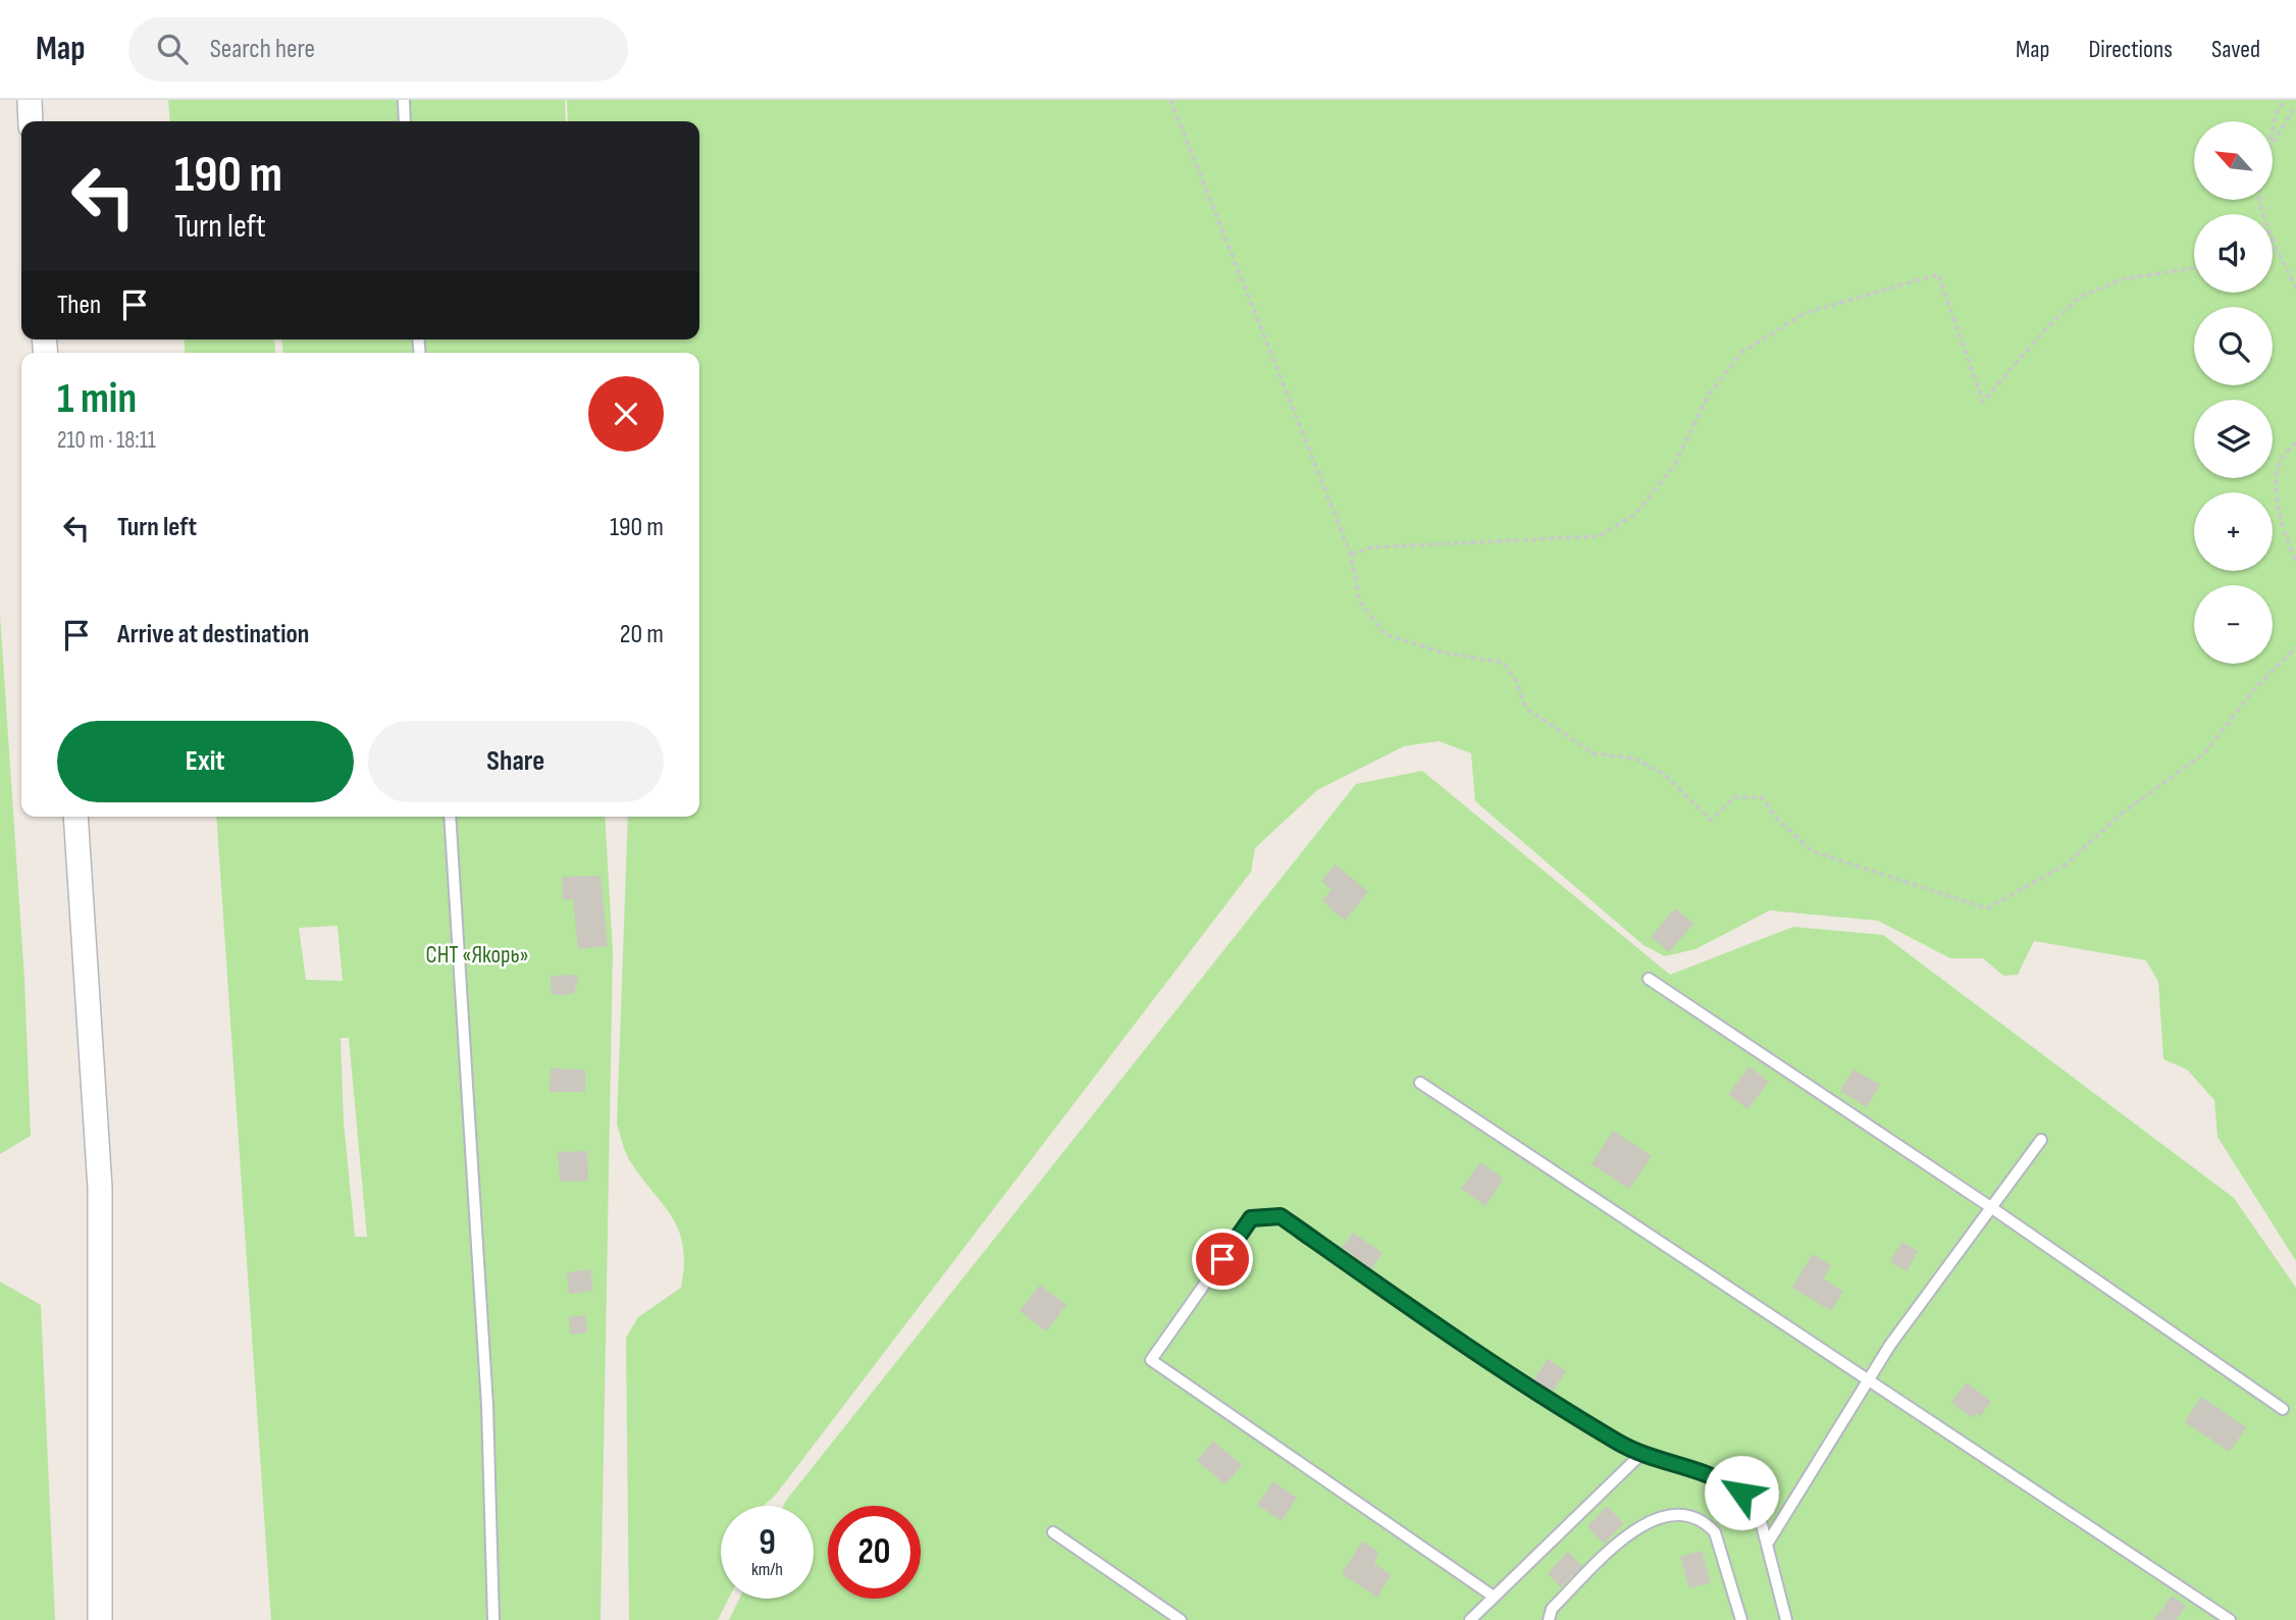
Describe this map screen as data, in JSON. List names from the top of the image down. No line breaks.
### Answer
{"parks":["СНТ «Якорь»"],"north":"top left","page":{"header":"Map","search":"Search here","nav":["Map","Directions","Saved"],"map_buttons":["+","−"],"turn":["190 m","Turn left"],"then":"Then","heading":["1 min","210 m · 18:11"],"list":[{"name":"Turn left","value":"190 m"},{"name":"Arrive at destination","value":"20 m"}],"buttons":["Exit","Share"],"speed":"9 km/h","limit":"20"}}
